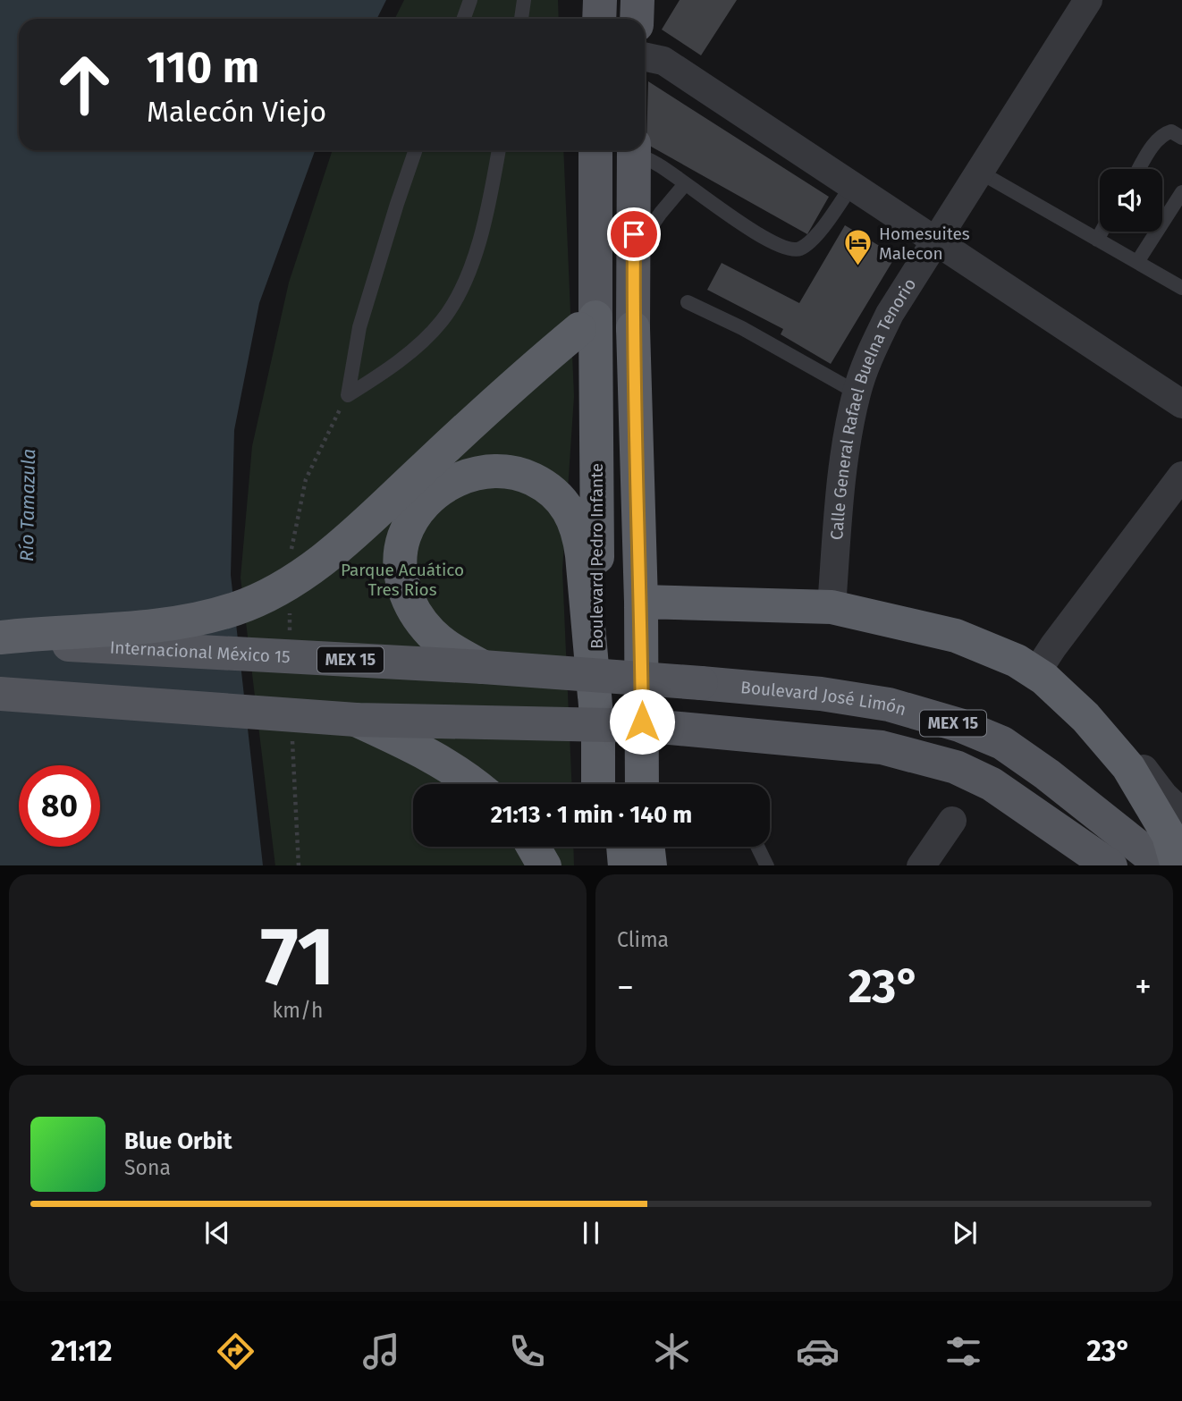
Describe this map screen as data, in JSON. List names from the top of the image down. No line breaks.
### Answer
{"streets":{"highway":["Boulevard Pedro Infante"],"main road":["Internacional México 15","MEX 15","Boulevard José Limón"],"street":["Calle General Rafael Buelna Tenorio"]},"crossings":[["Internacional México 15","Boulevard José Limón"]],"water":["Río Tamazula"],"parks":["Parque Acuático Tres Rios"],"places":{"hotel":["Homesuites Malecon"]},"page":{"turn":["110 m","Malecón Viejo"],"limit":"80","trip":"21:13 · 1 min · 140 m","tile":[["71","km/h"],"Clima"],"heat":["−","23°","+"],"song":["Blue Orbit","Sona"],"tabs":["21:12","23°"]}}
